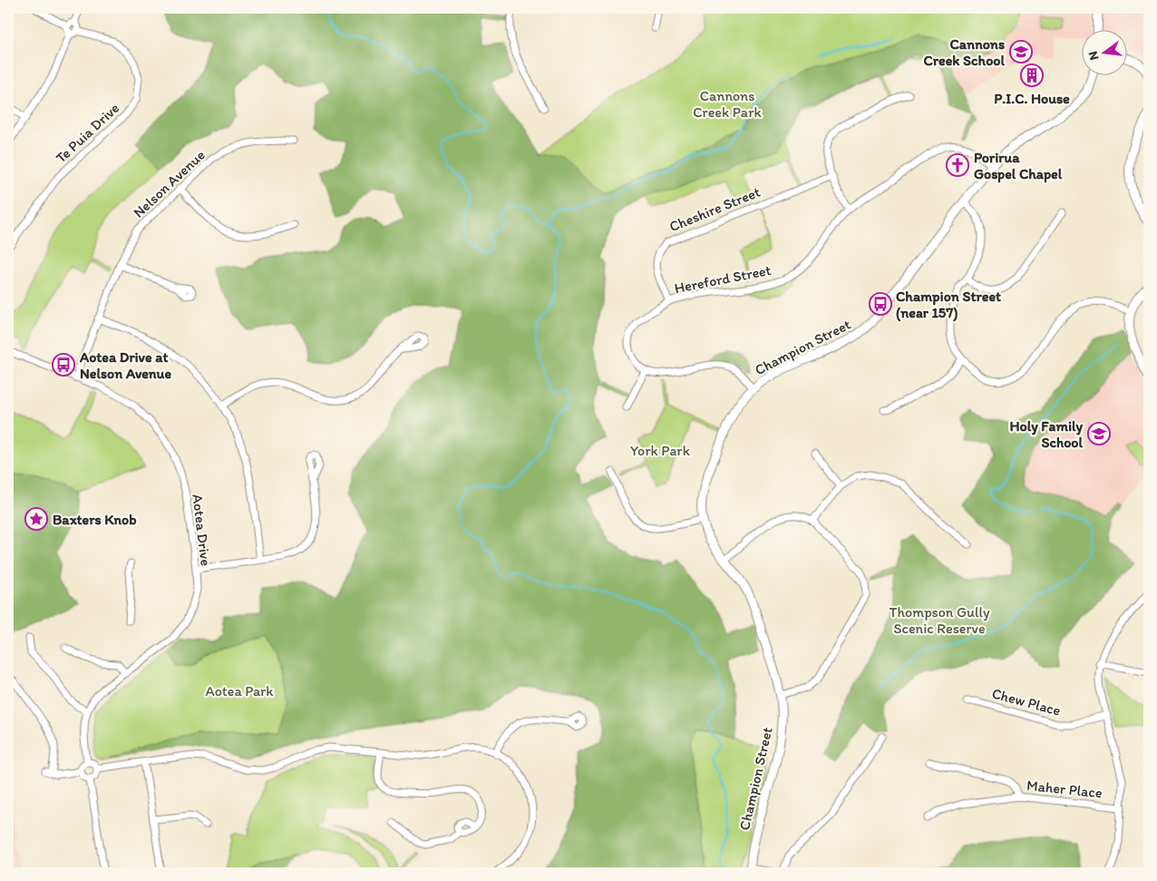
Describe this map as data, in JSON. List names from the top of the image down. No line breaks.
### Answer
{"streets":{"main road":["Champion Street"],"street":["Te Puia Drive","Nelson Avenue","Cheshire Street","Hereford Street","Aotea Drive","Chew Place","Maher Place"]},"crossings":[["Nelson Avenue","Aotea Drive"],["Cheshire Street","Hereford Street"],["Hereford Street","Champion Street"]],"parks":["Cannons Creek Park","York Park","Thompson Gully Scenic Reserve","Aotea Park"],"places":{"school or university":["Cannons Creek School","Holy Family School"],"building":["P.I.C. House"],"church":["Porirua Gospel Chapel"],"bus stop":["Champion Street (near 157)","Aotea Drive at Nelson Avenue"],"place":["Baxters Knob"]},"north":"left"}
